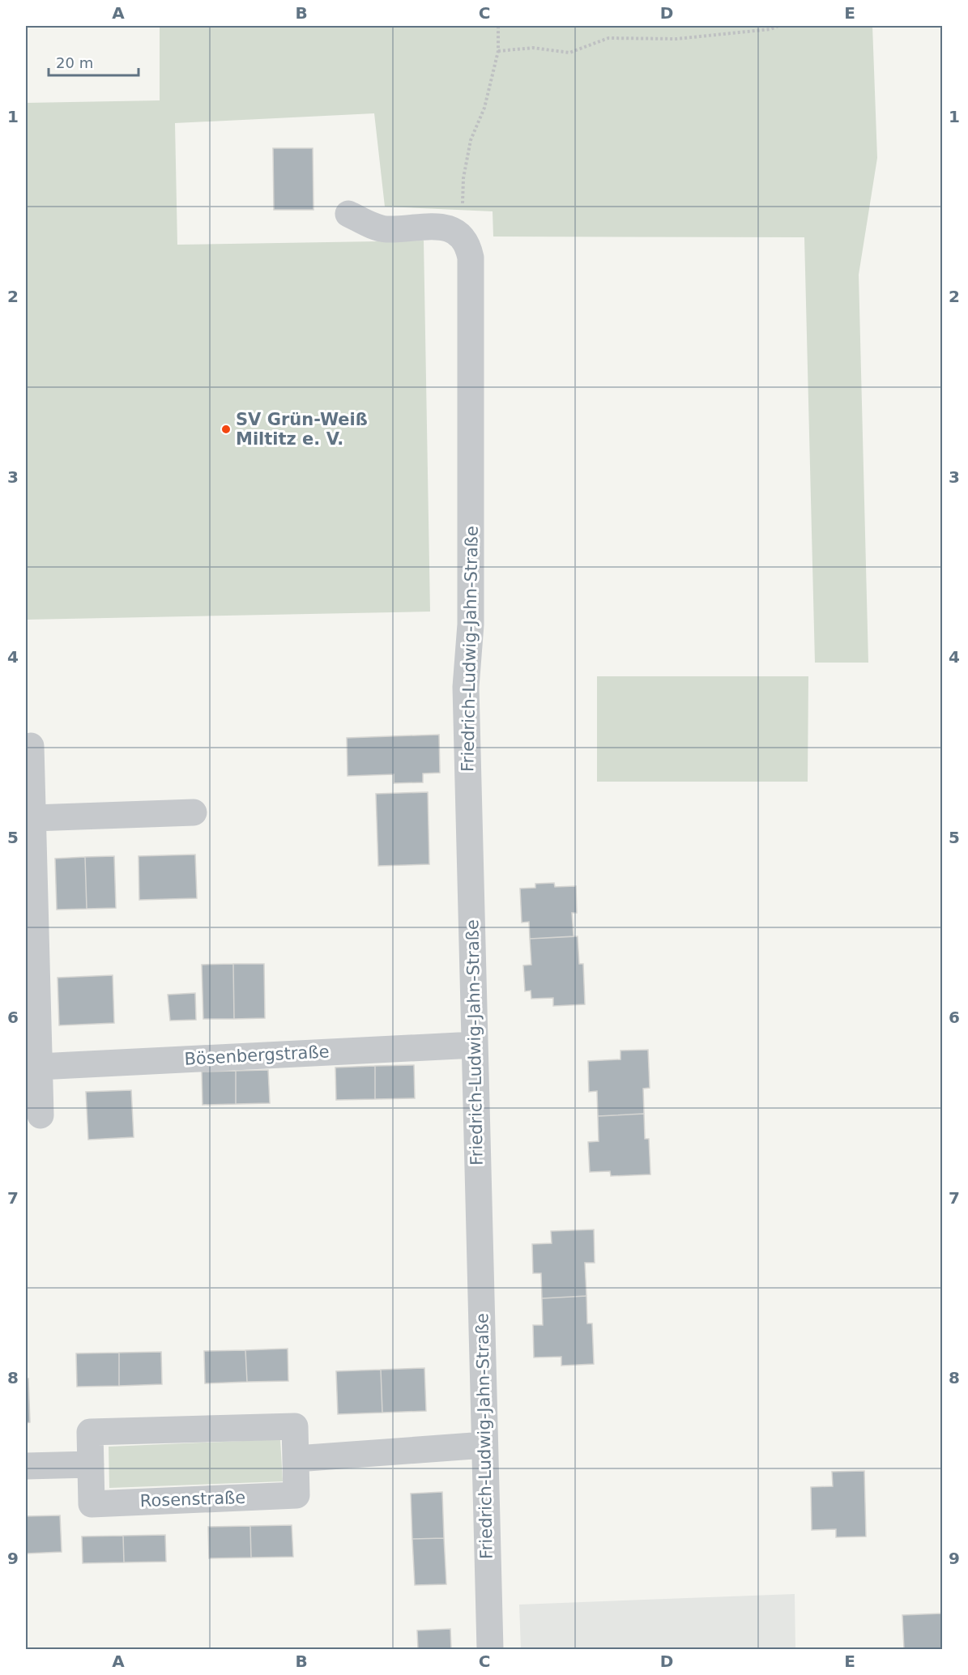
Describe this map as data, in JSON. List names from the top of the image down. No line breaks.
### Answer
{"streets":{"street":["Friedrich-Ludwig-Jahn-Straße","Bösenbergstraße","Rosenstraße"]},"crossings":[["Friedrich-Ludwig-Jahn-Straße","Bösenbergstraße"]],"places":["SV Grün-Weiß Miltitz e. V."],"scale_bar":"20 m","grid":{"columns":["A","B","C","D","E"],"rows":["1","2","3","4","5","6","7","8","9"]}}
